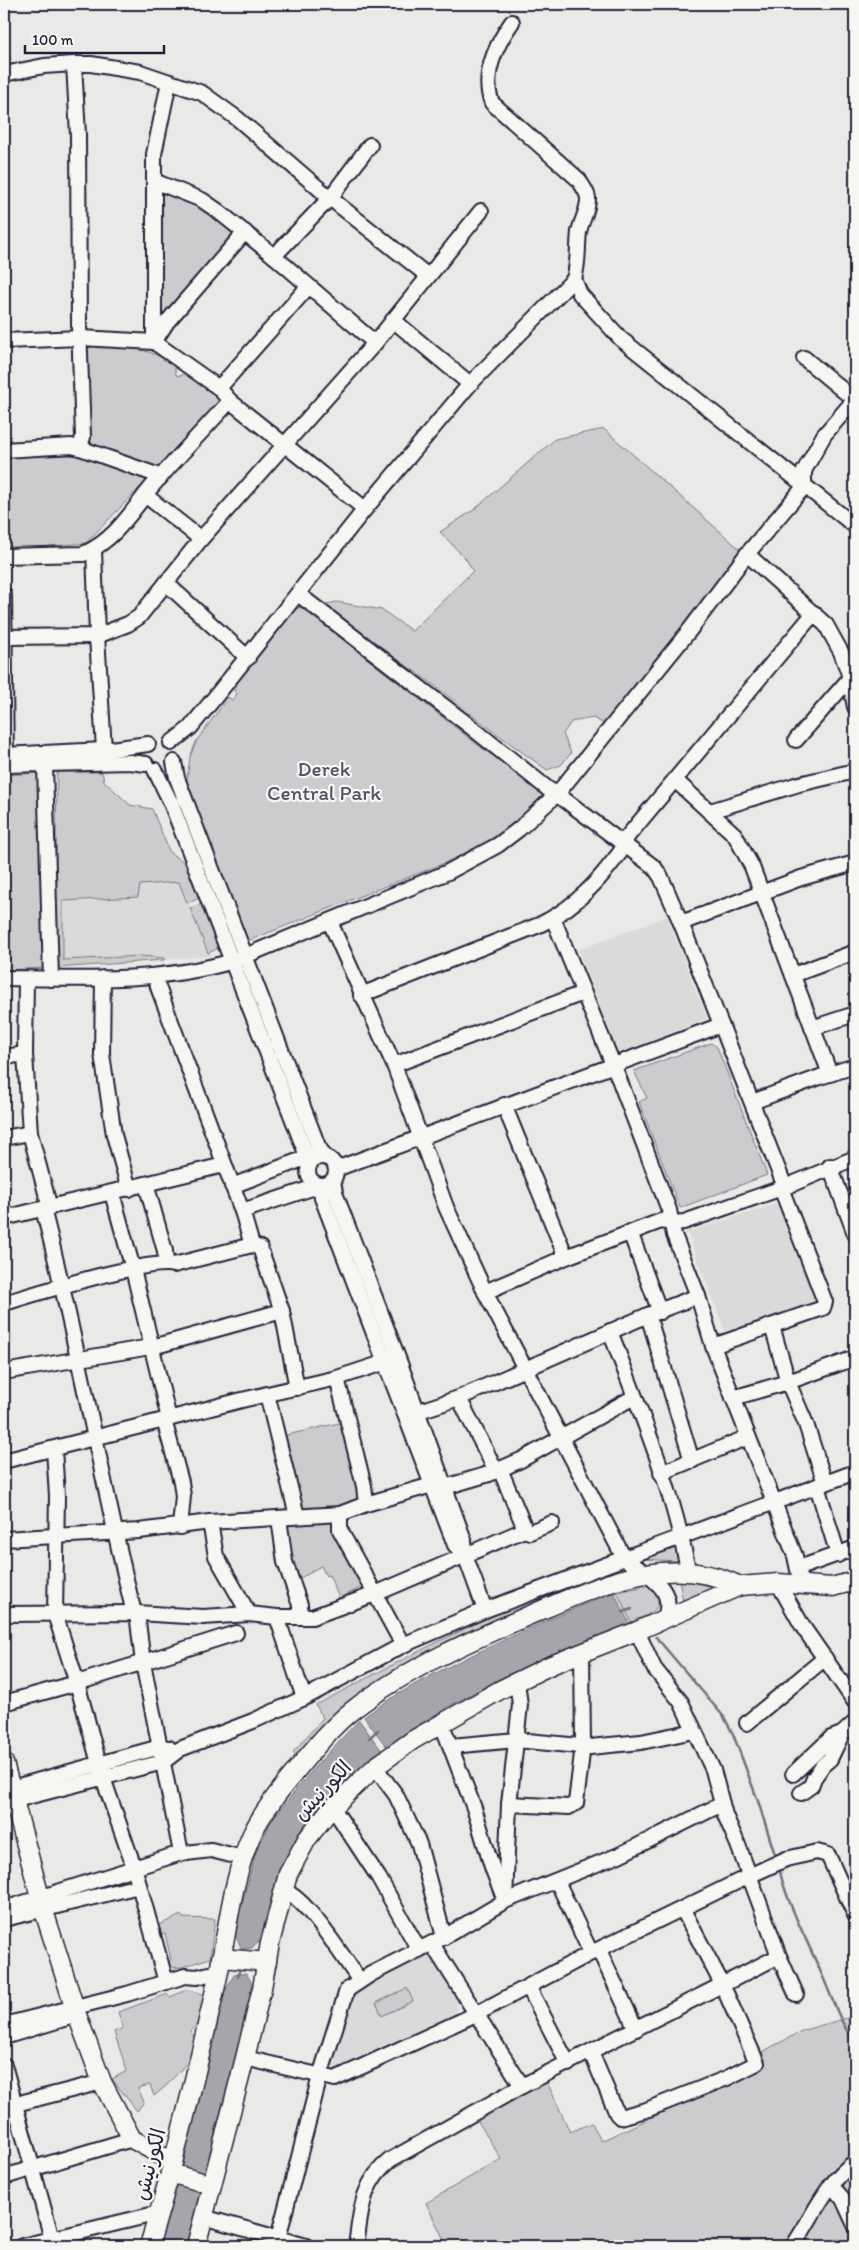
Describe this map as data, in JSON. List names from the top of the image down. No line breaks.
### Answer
{"streets":{"main road":["الكورنيش"]},"parks":["Derek Central Park"],"scale_bar":"100 m"}
